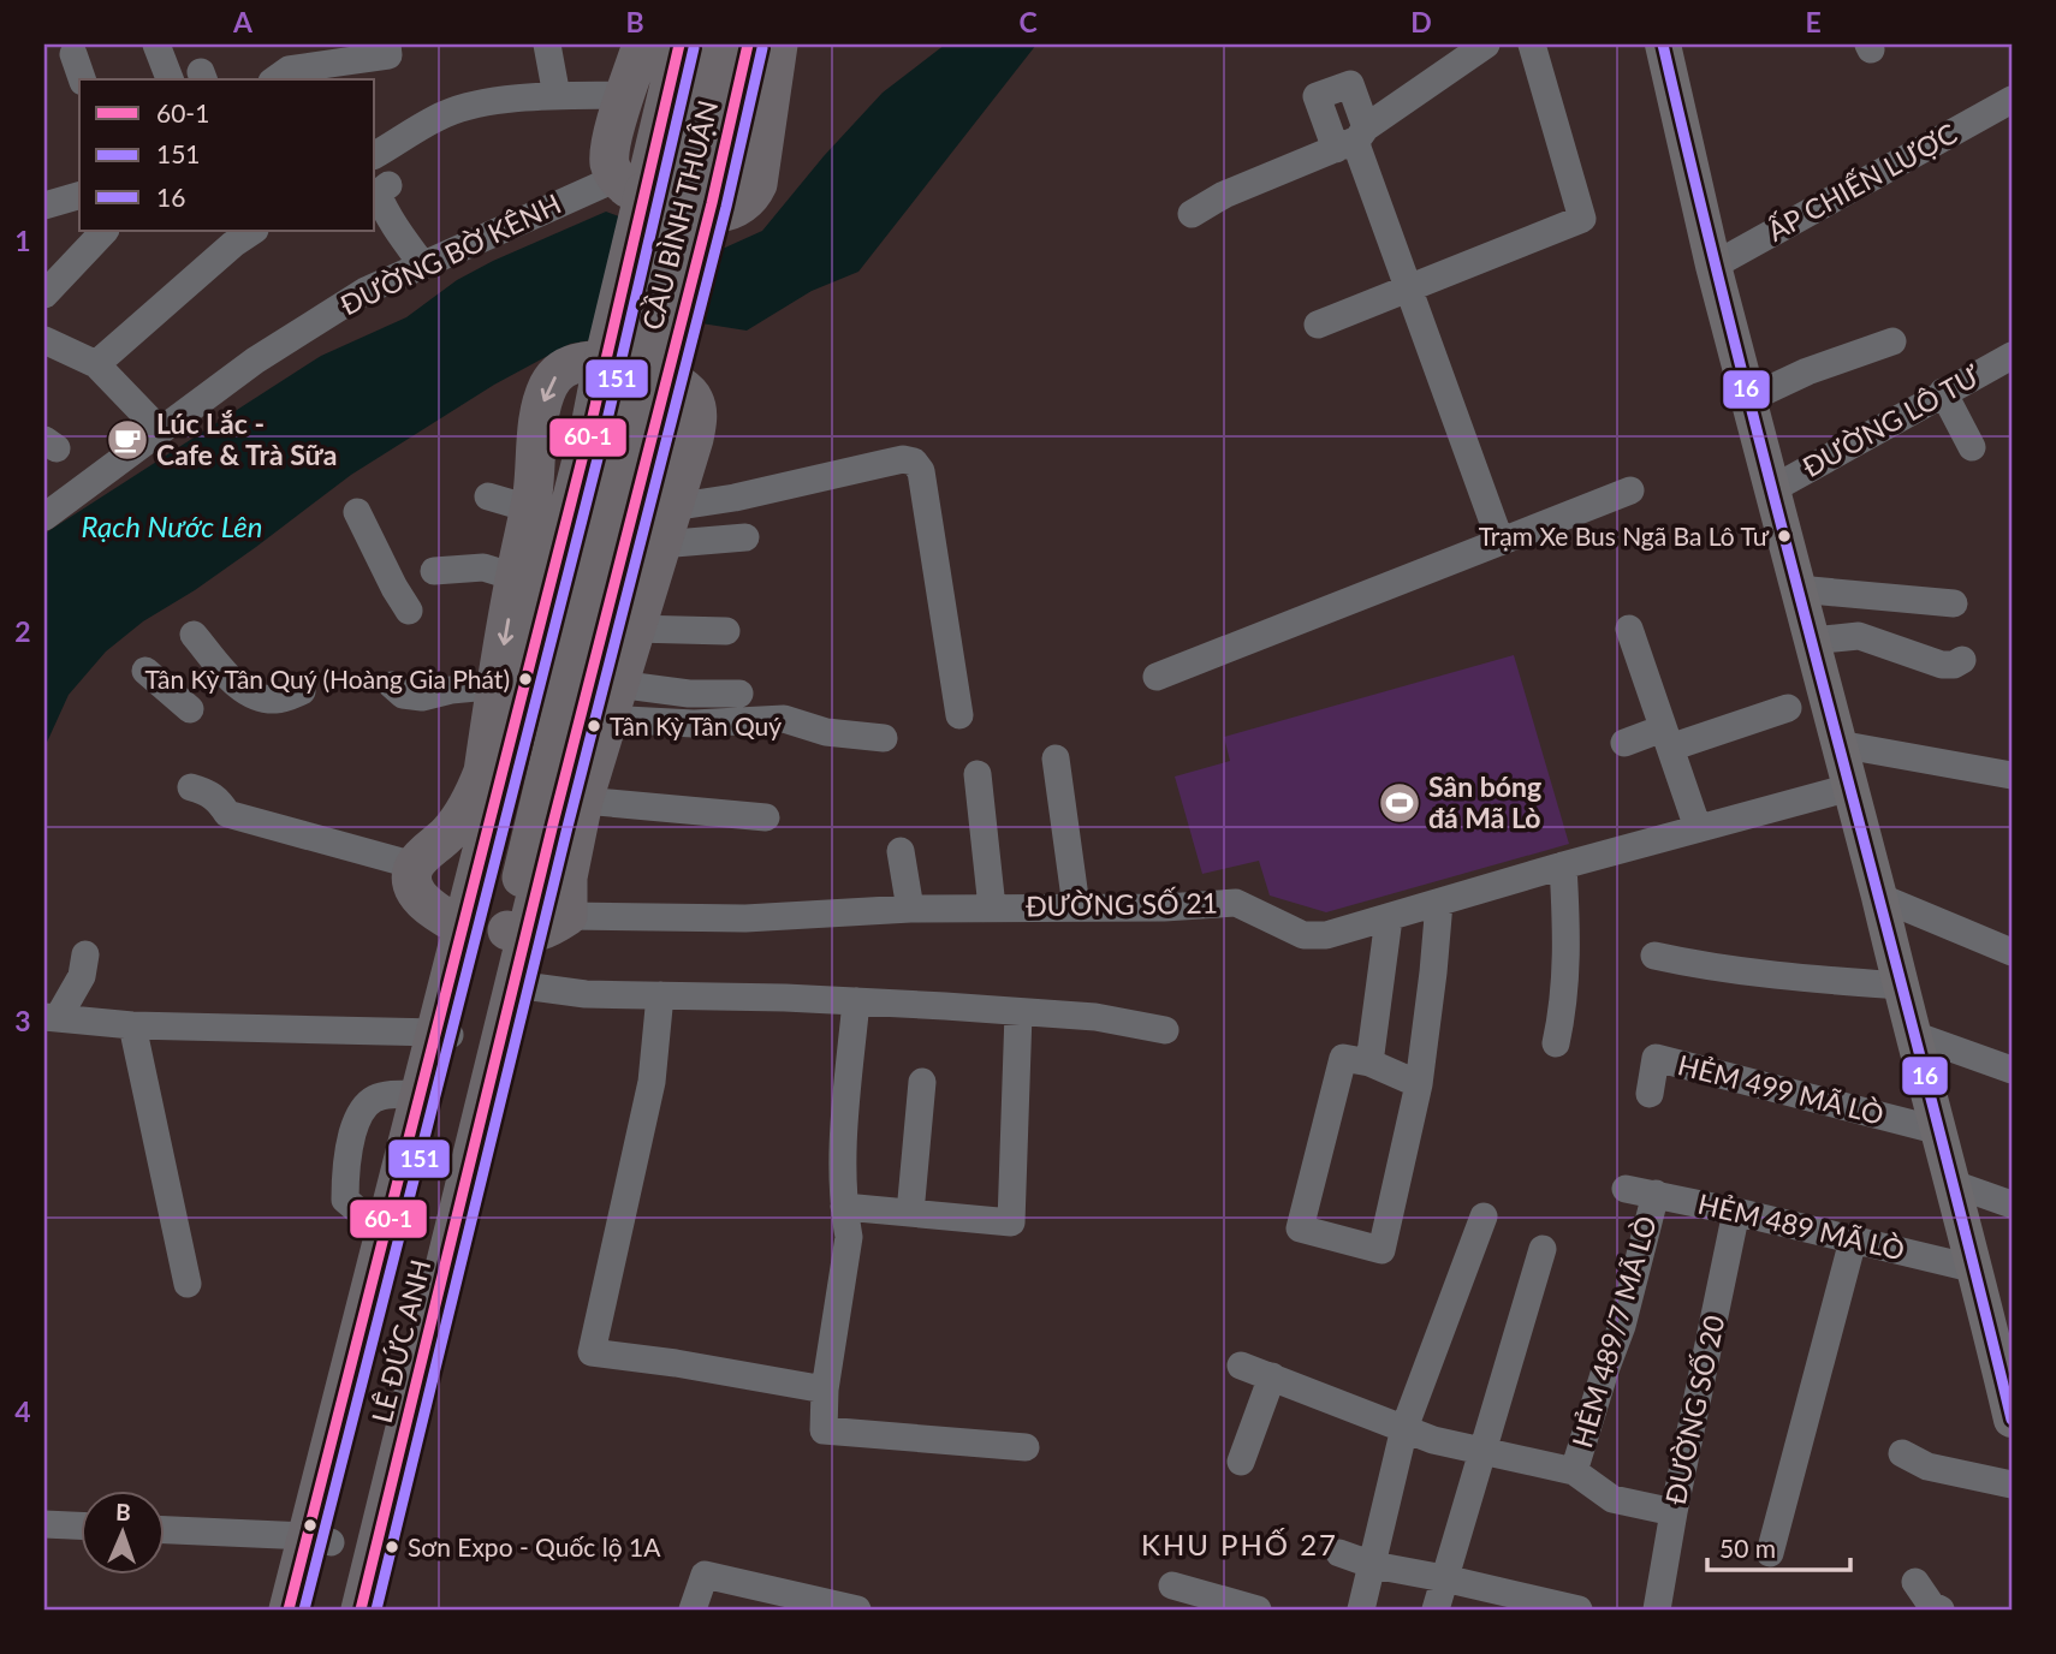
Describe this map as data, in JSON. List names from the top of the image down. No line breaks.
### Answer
{"streets":{"highway":["CẦU BÌNH THUẬN","LÊ ĐỨC ANH"],"street":["ẤP CHIẾN LƯỢC","ĐƯỜNG BỜ KÊNH","ĐƯỜNG LÔ TƯ","ĐƯỜNG SỐ 21","HẺM 499 MÃ LÒ","HẺM 489 MÃ LÒ","HẺM 489/7 MÃ LÒ","ĐƯỜNG SỐ 20"]},"crossings":[["CẦU BÌNH THUẬN","LÊ ĐỨC ANH"],["HẺM 489 MÃ LÒ","HẺM 489/7 MÃ LÒ"],["HẺM 489 MÃ LÒ","ĐƯỜNG SỐ 20"]],"districts":["KHU PHỐ 27"],"water":["Rạch Nước Lên"],"places":{"cafe":["Lúc Lắc - Cafe & Trà Sữa"],"other":["Trạm Xe Bus Ngã Ba Lô Tư","Tân Kỳ Tân Quý (Hoàng Gia Phát)","Tân Kỳ Tân Quý","Sơn Expo - Quốc lộ 1A"],"sports":["Sân bóng đá Mã Lò"]},"lines":["transit line 60-1","transit line 16","transit line 151"],"legend":["60-1","151","16"],"scale_bar":"50 m","north":"top","grid":{"columns":["A","B","C","D","E"],"rows":["1","2","3","4"]}}
